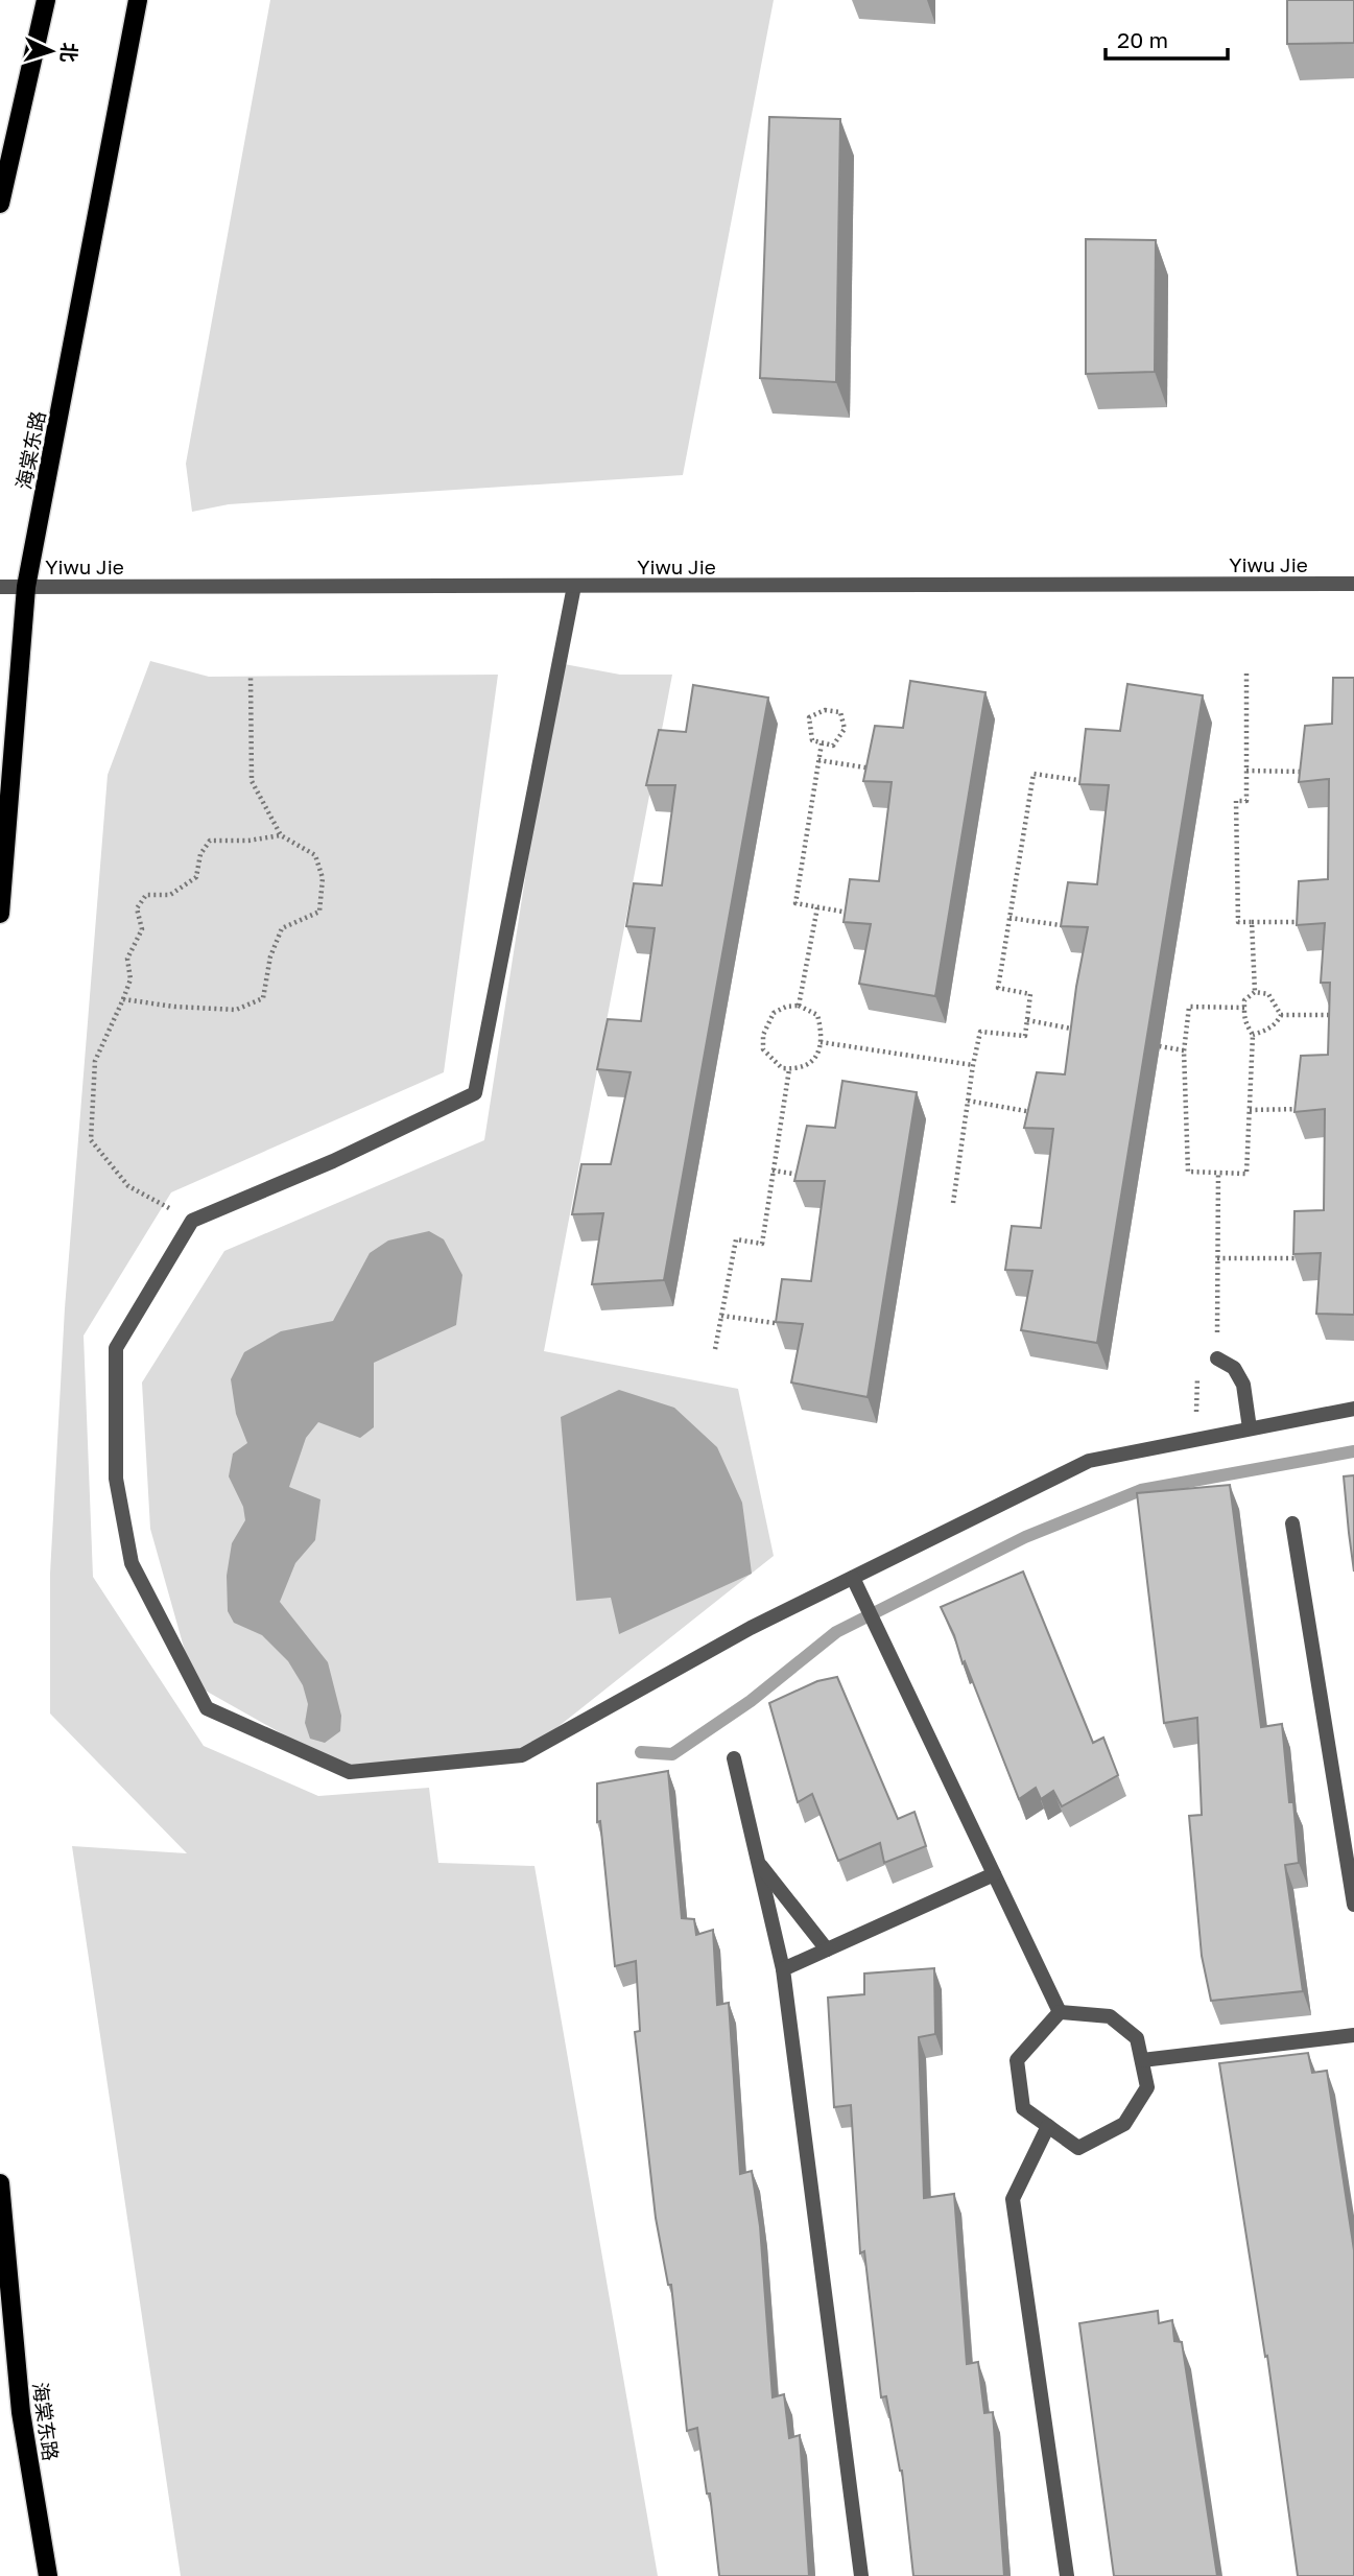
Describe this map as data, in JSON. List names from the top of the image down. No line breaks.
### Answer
{"streets":{"main road":["海棠东路"],"street":["Yiwu Jie"]},"crossings":[["海棠东路","Yiwu Jie"]],"scale_bar":"20 m","north":"right"}
